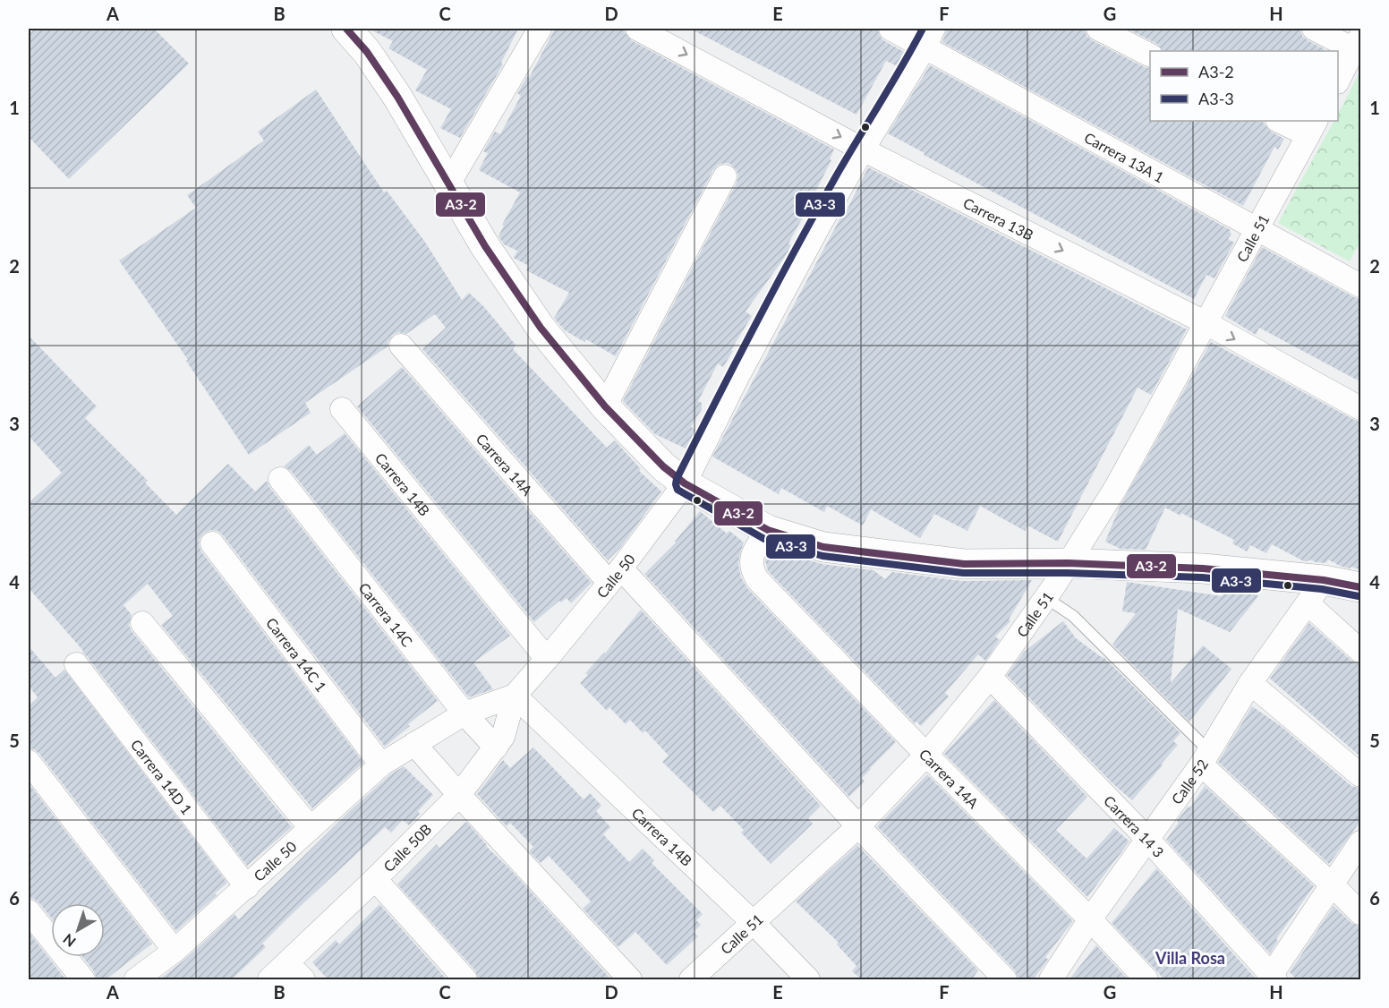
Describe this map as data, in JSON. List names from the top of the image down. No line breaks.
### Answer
{"streets":{"street":["Carrera 13A 1","Carrera 13B","Calle 51","Carrera 14A","Carrera 14B","Calle 50","Carrera 14C","Carrera 14C 1","Carrera 14D 1","Calle 52","Carrera 14 3","Calle 50B"]},"crossings":[["Carrera 13A 1","Calle 51"],["Carrera 13A 1","Calle 50"],["Carrera 13B","Calle 51"],["Carrera 13B","Calle 50"],["Calle 51","Carrera 14A"],["Calle 51","Carrera 14B"],["Calle 51","Carrera 14 3"],["Carrera 14A","Calle 50"],["Carrera 14A","Calle 52"],["Carrera 14B","Calle 50"],["Carrera 14B","Calle 50B"],["Calle 50","Carrera 14C"],["Calle 50","Carrera 14C 1"],["Calle 50","Carrera 14D 1"],["Calle 50","Calle 50B"],["Carrera 14C","Calle 50B"],["Calle 52","Carrera 14 3"]],"one_way":["Carrera 13B"],"districts":["Villa Rosa"],"lines":["transit line A3-2","transit line A3-3"],"legend":["A3-2","A3-3"],"north":"bottom left","grid":{"columns":["A","B","C","D","E","F","G","H"],"rows":["1","2","3","4","5","6"]}}
